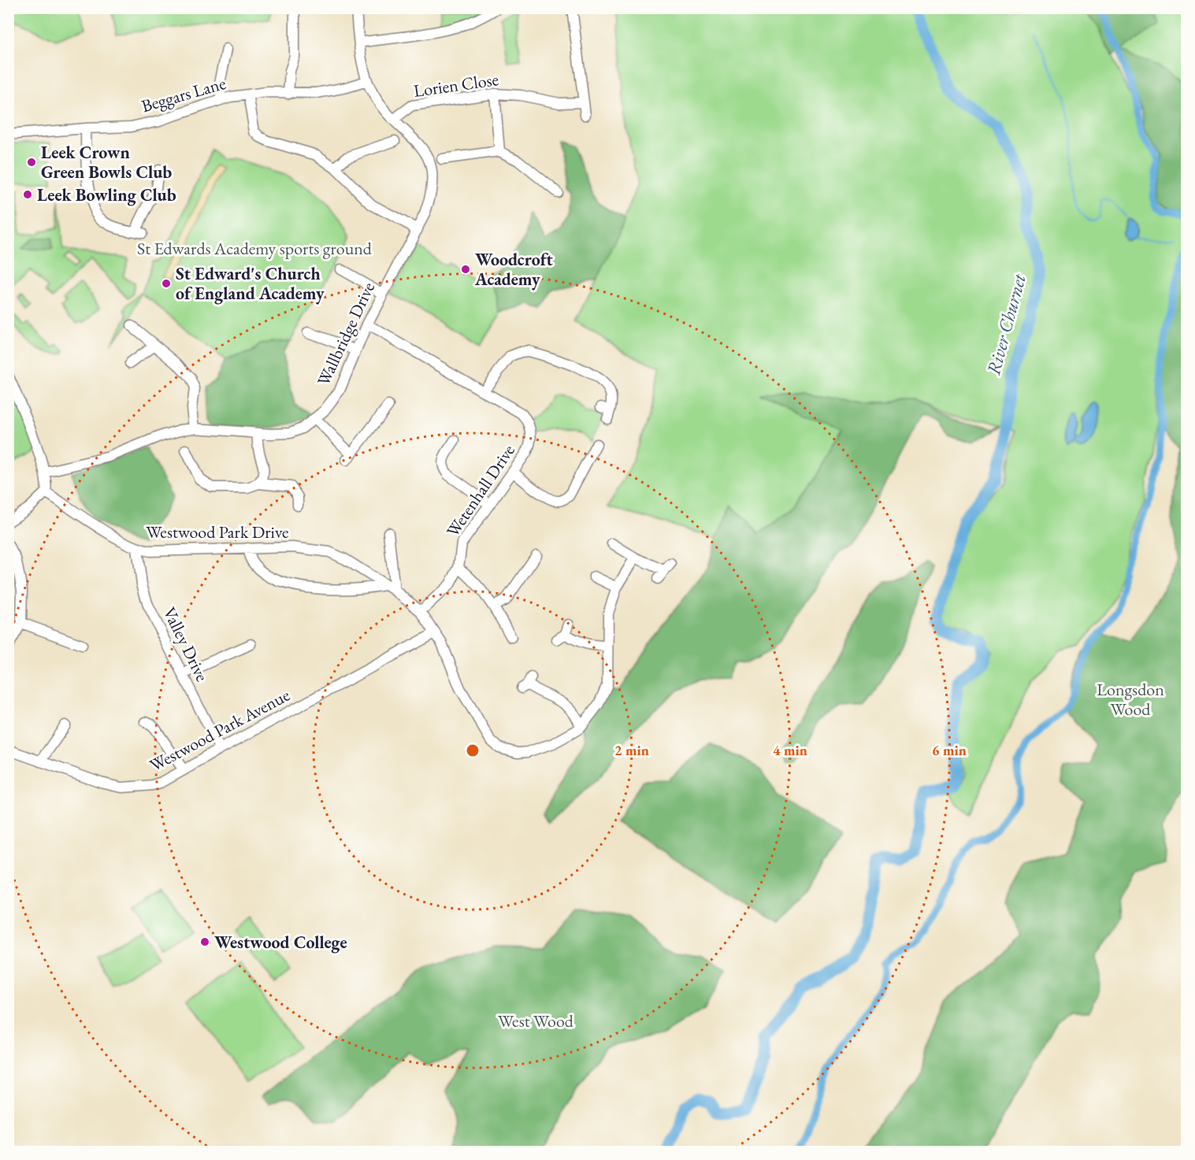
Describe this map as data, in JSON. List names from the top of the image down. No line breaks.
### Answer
{"streets":{"street":["Lorien Close","Beggars Lane","Wallbridge Drive","Wetenhall Drive","Westwood Park Drive","Valley Drive","Westwood Park Avenue"]},"crossings":[["Lorien Close","Wallbridge Drive"],["Beggars Lane","Wallbridge Drive"],["Wallbridge Drive","Wetenhall Drive"],["Wetenhall Drive","Westwood Park Drive"],["Westwood Park Drive","Valley Drive"],["Westwood Park Drive","Westwood Park Avenue"],["Valley Drive","Westwood Park Avenue"]],"water":["River Churnet"],"parks":["St Edwards Academy sports ground","Longsdon Wood","West Wood"],"places":["Leek Crown Green Bowls Club","Leek Bowling Club","Woodcroft Academy","St Edward's Church of England Academy","Westwood College"],"rings":["2 min","4 min","6 min"]}
